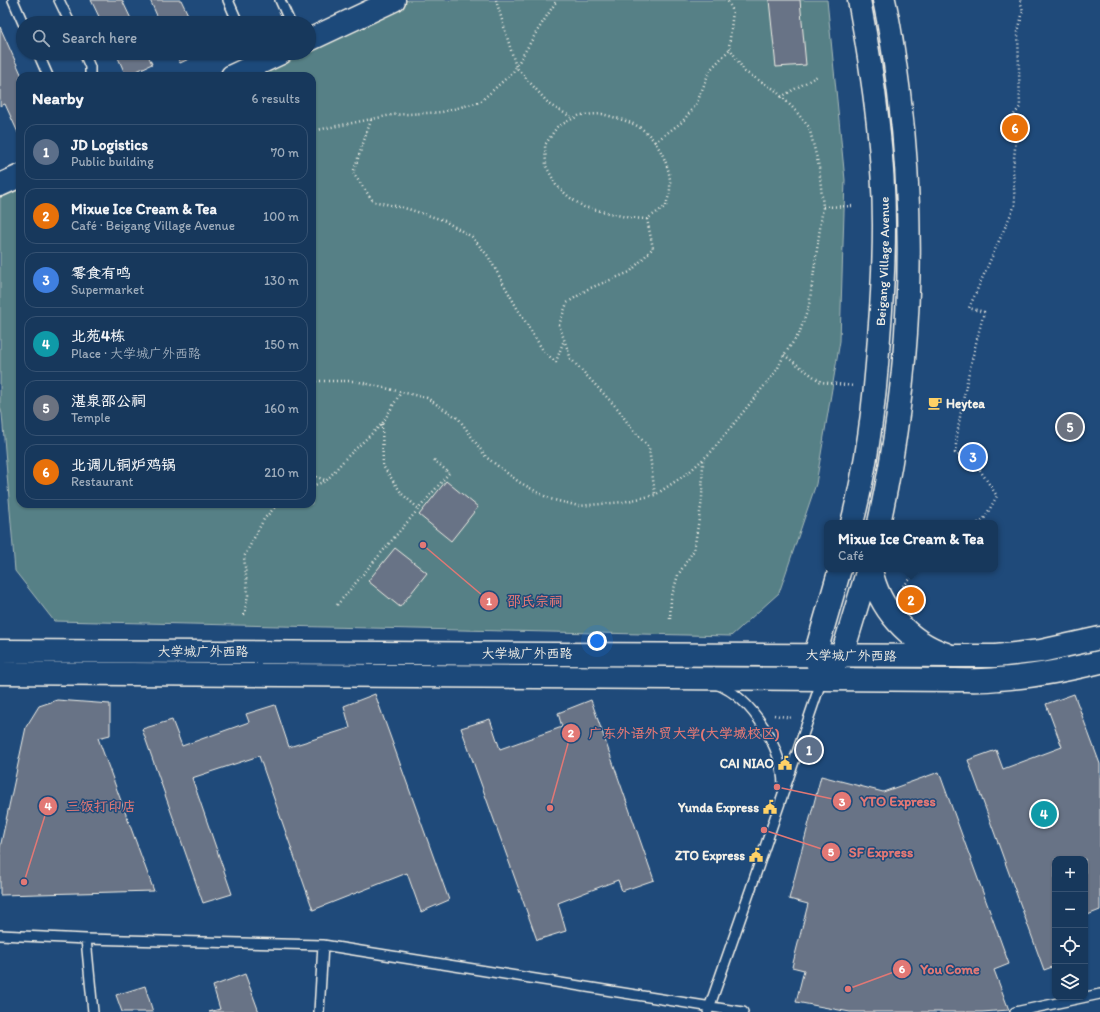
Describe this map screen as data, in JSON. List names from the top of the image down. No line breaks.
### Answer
{"streets":{"main road":["Beigang Village Avenue","大学城广外西路"]},"places":{"cafe":["Heytea"],"other":["邵氏宗祠","YTO Express","广东外语外贸大学(大学城校区)","SF Express","三饭打印店","You Come"],"public building":["CAI NIAO","Yunda Express","ZTO Express"]},"page":{"search":"Search here","heading":["Nearby","6 results"],"pins":["6","5","3","2","1","4"],"list":[{"mark":"1","name":"JD Logistics","note":"Public building","value":"70 m"},{"mark":"2","name":"Mixue Ice Cream & Tea","note":"Café · Beigang Village Avenue","value":"100 m"},{"mark":"3","name":"零食有鸣","note":"Supermarket","value":"130 m"},{"mark":"4","name":"北苑4栋","note":"Place · 大学城广外西路","value":"150 m"},{"mark":"5","name":"湛泉邵公祠","note":"Temple","value":"160 m"},{"mark":"6","name":"北调儿铜炉鸡锅","note":"Restaurant","value":"210 m"}],"popup":["Mixue Ice Cream & Tea","Café"],"map_buttons":["+","−"]}}
